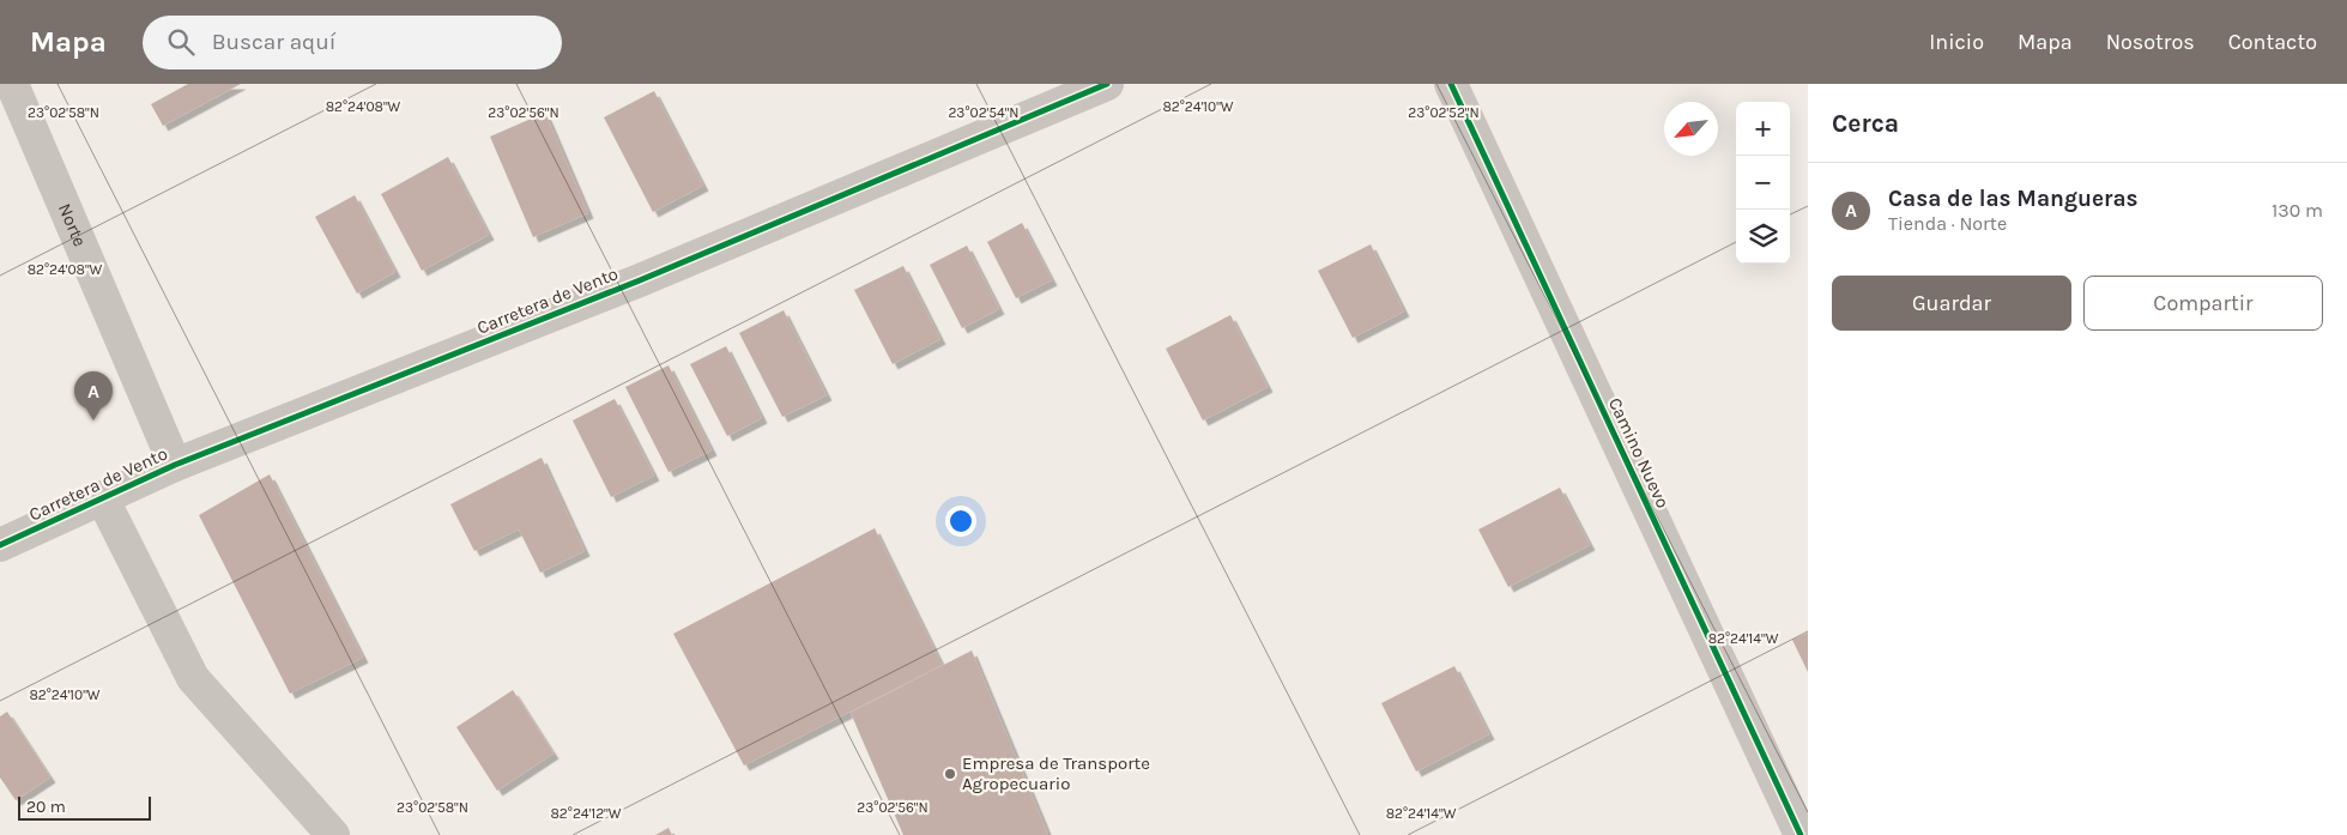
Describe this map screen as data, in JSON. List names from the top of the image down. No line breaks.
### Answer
{"streets":{"street":["Norte","Carretera de Vento","Camino Nuevo"]},"crossings":[["Norte","Carretera de Vento"]],"places":["Empresa de Transporte Agropecuario"],"scale_bar":"20 m","north":"bottom left","page":{"header":"Mapa","search":"Buscar aquí","nav":["Inicio","Mapa","Nosotros","Contacto"],"heading":"Cerca","map_buttons":["+","−"],"list":[{"mark":"A","name":"Casa de las Mangueras","note":"Tienda · Norte","value":"130 m"}],"buttons":["Guardar","Compartir"],"pins":"A","scale":"20 m"},"coordinates":["82°24'08\"W","82°24'10\"W","23°02'58\"N","23°02'56\"N","23°02'54\"N","23°02'52\"N","82°24'14\"W","82°24'12\"W"]}
